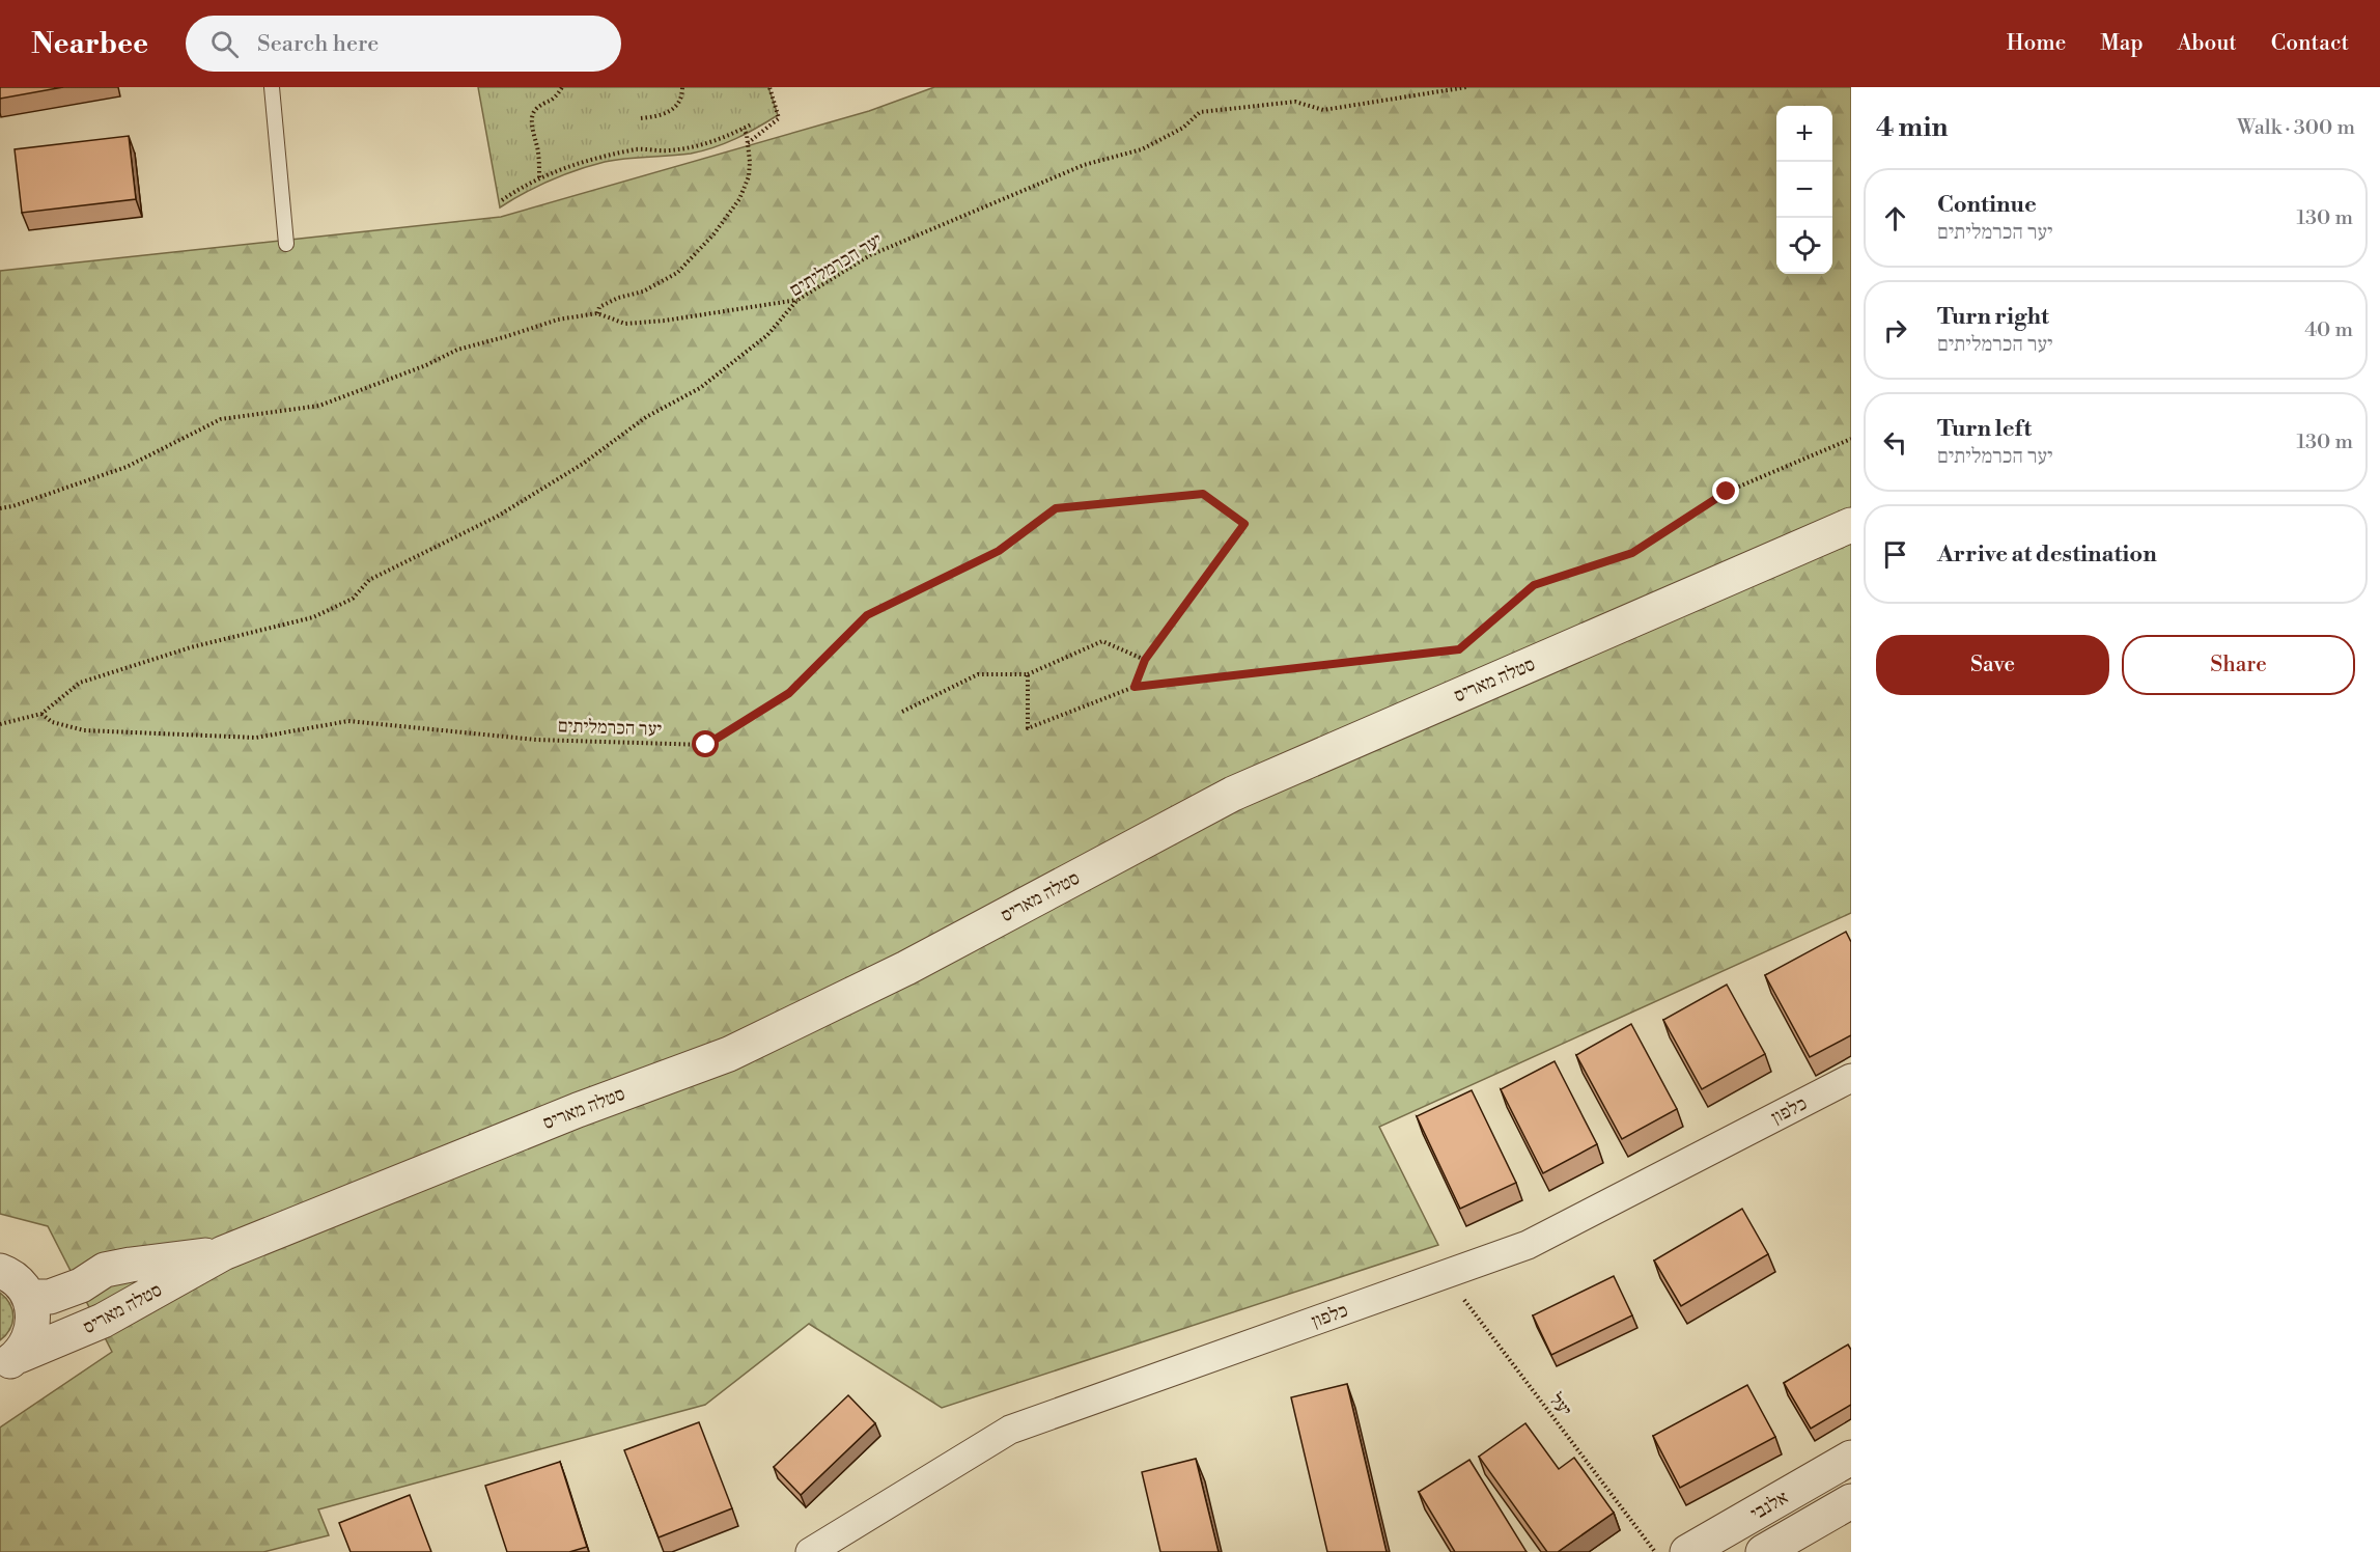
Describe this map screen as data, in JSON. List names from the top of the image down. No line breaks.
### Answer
{"streets":{"street":["סטלה מאריס","כלפון","אלנבי"],"path":["יער הכרמליתים","יעל"]},"crossings":[["כלפון","יעל"]],"page":{"header":"Nearbee","search":"Search here","nav":["Home","Map","About","Contact"],"heading":["4 min","Walk · 300 m"],"map_buttons":["+","−"],"list":[["Continue","יער הכרמליתים","130 m"],["Turn right","יער הכרמליתים","40 m"],["Turn left","יער הכרמליתים","130 m"],"Arrive at destination"],"buttons":["Save","Share"]}}
